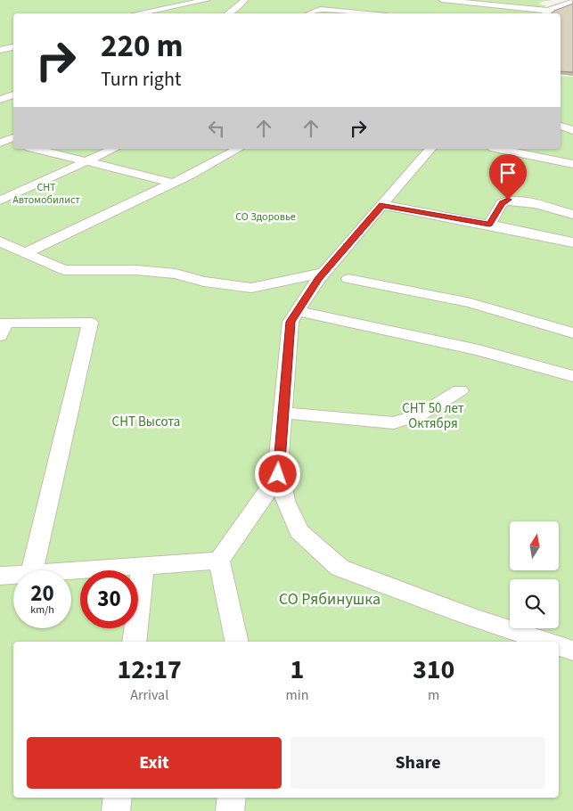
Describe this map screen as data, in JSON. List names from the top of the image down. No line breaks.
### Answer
{"parks":["СНТ Автомобилист","СО Здоровье","СНТ 50 лет Октября","СНТ Высота","СО Рябинушка"],"north":"top","page":{"turn":["220 m","Turn right"],"speed":"20 km/h","limit":"30","eta":["12:17","Arrival","1","min","310","m"],"buttons":["Exit","Share"]}}
